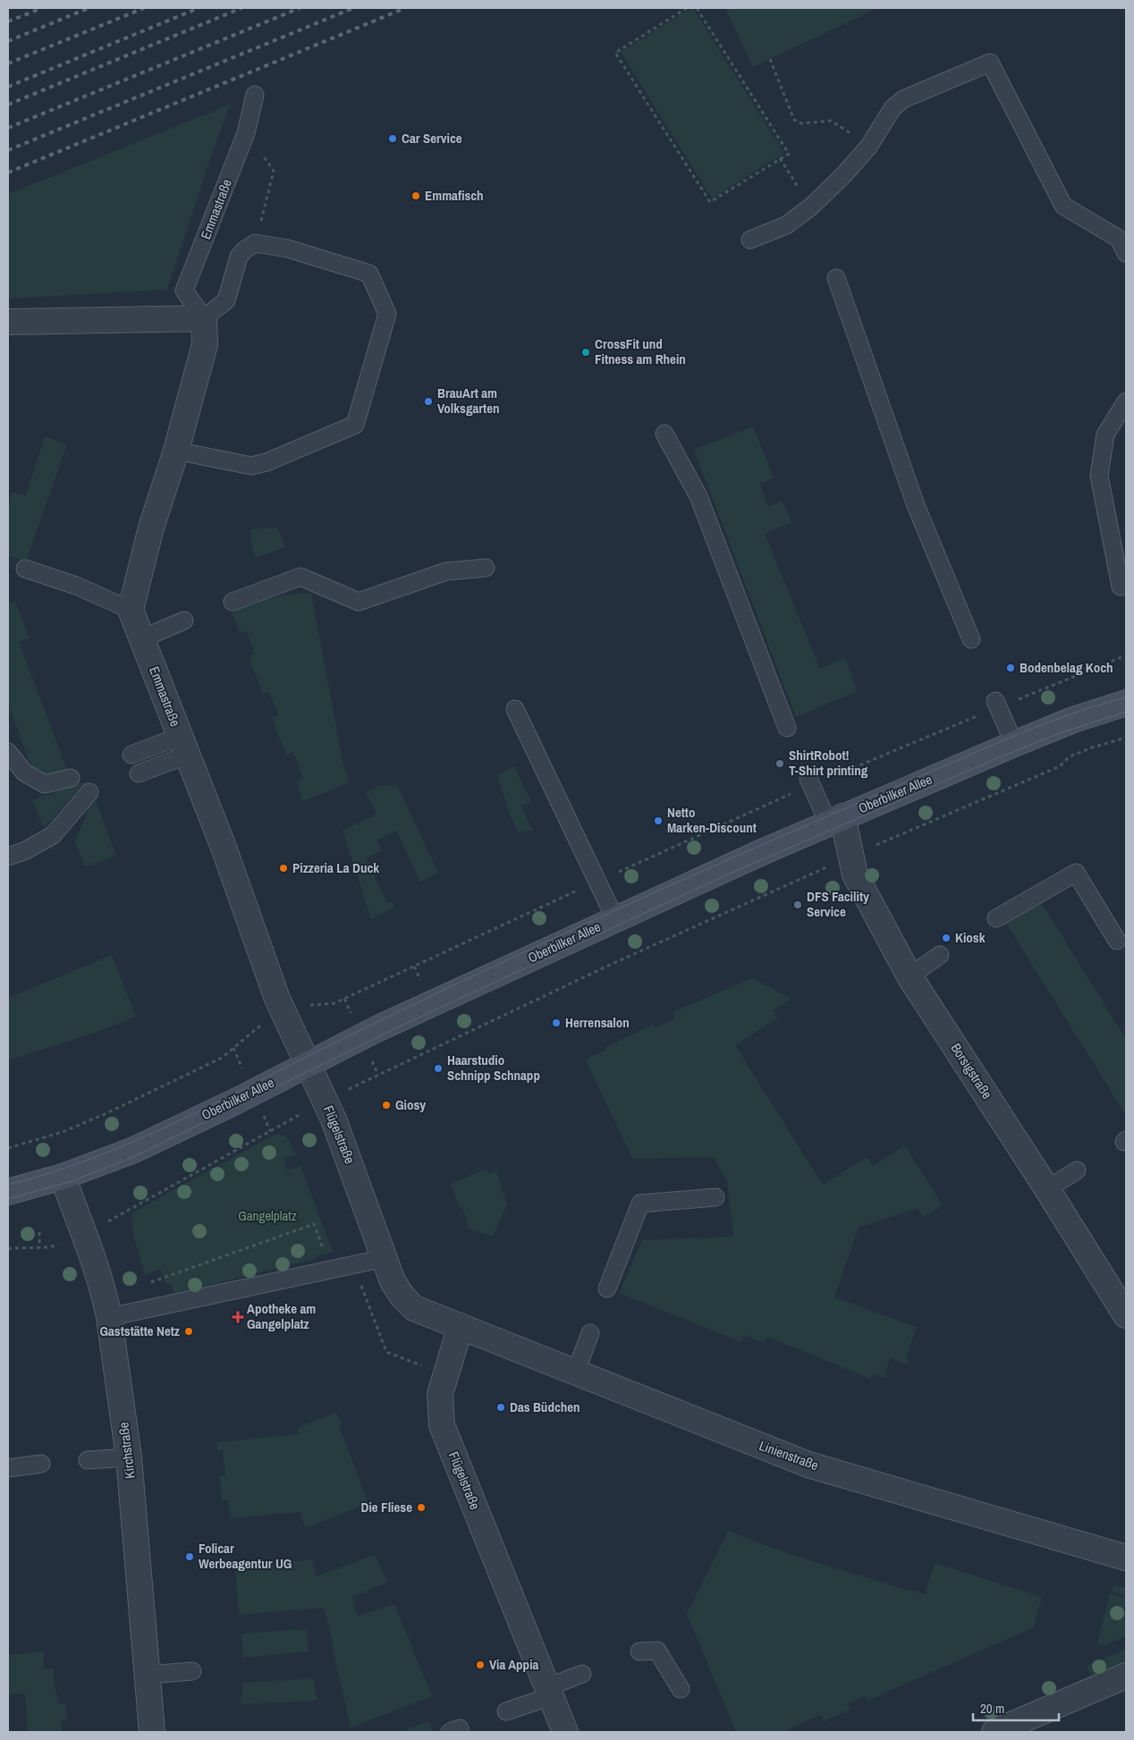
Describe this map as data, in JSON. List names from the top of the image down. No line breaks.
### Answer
{"streets":{"main road":["Oberbilker Allee"],"street":["Emmastraße","Borsigstraße","Flügelstraße","Kirchstraße","Linienstraße"]},"crossings":[["Emmastraße","Oberbilker Allee"],["Emmastraße","Flügelstraße"],["Oberbilker Allee","Borsigstraße"],["Oberbilker Allee","Flügelstraße"],["Oberbilker Allee","Kirchstraße"],["Flügelstraße","Linienstraße"]],"parks":["Gangelplatz"],"places":{"other":["Car Service","Emmafisch","CrossFit und Fitness am Rhein","BrauArt am Volksgarten","Bodenbelag Koch","ShirtRobot! T-Shirt printing","Netto Marken-Discount","Pizzeria La Duck","DFS Facility Service","Kiosk","Herrensalon","Haarstudio Schnipp Schnapp","Giosy","Gaststätte Netz","Das Büdchen","Die Fliese","Folicar Werbeagentur UG","Via Appia"],"health":["Apotheke am Gangelplatz"]},"scale_bar":"20 m"}
